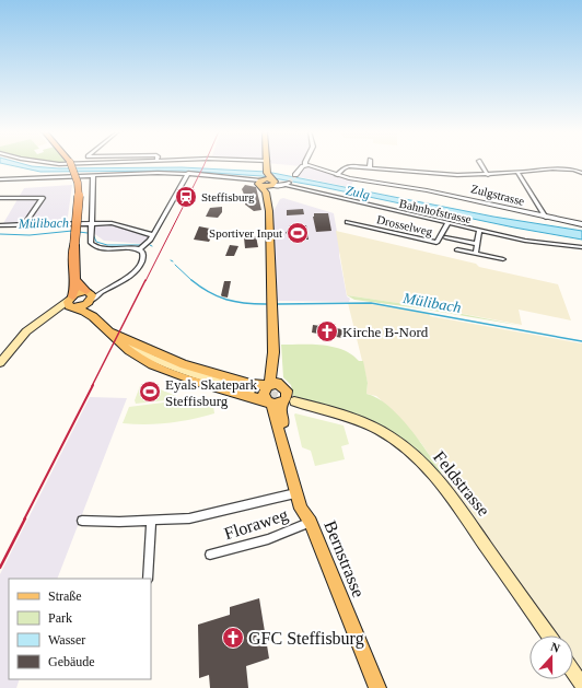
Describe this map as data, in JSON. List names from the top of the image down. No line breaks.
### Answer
{"streets":{"main road":["Feldstrasse","Bernstrasse"],"street":["Zulgstrasse","Bahnhofstrasse","Drosselweg","Floraweg"]},"crossings":[["Bahnhofstrasse","Drosselweg"],["Feldstrasse","Bernstrasse"],["Floraweg","Bernstrasse"]],"water":["Zulg","Mülibach"],"places":{"station":["Steffisburg"],"sports":["Sportiver Input","Eyals Skatepark Steffisburg"],"church":["Kirche B-Nord","GFC Steffisburg"]},"legend":["Straße","Park","Wasser","Gebäude"],"north":"top"}
